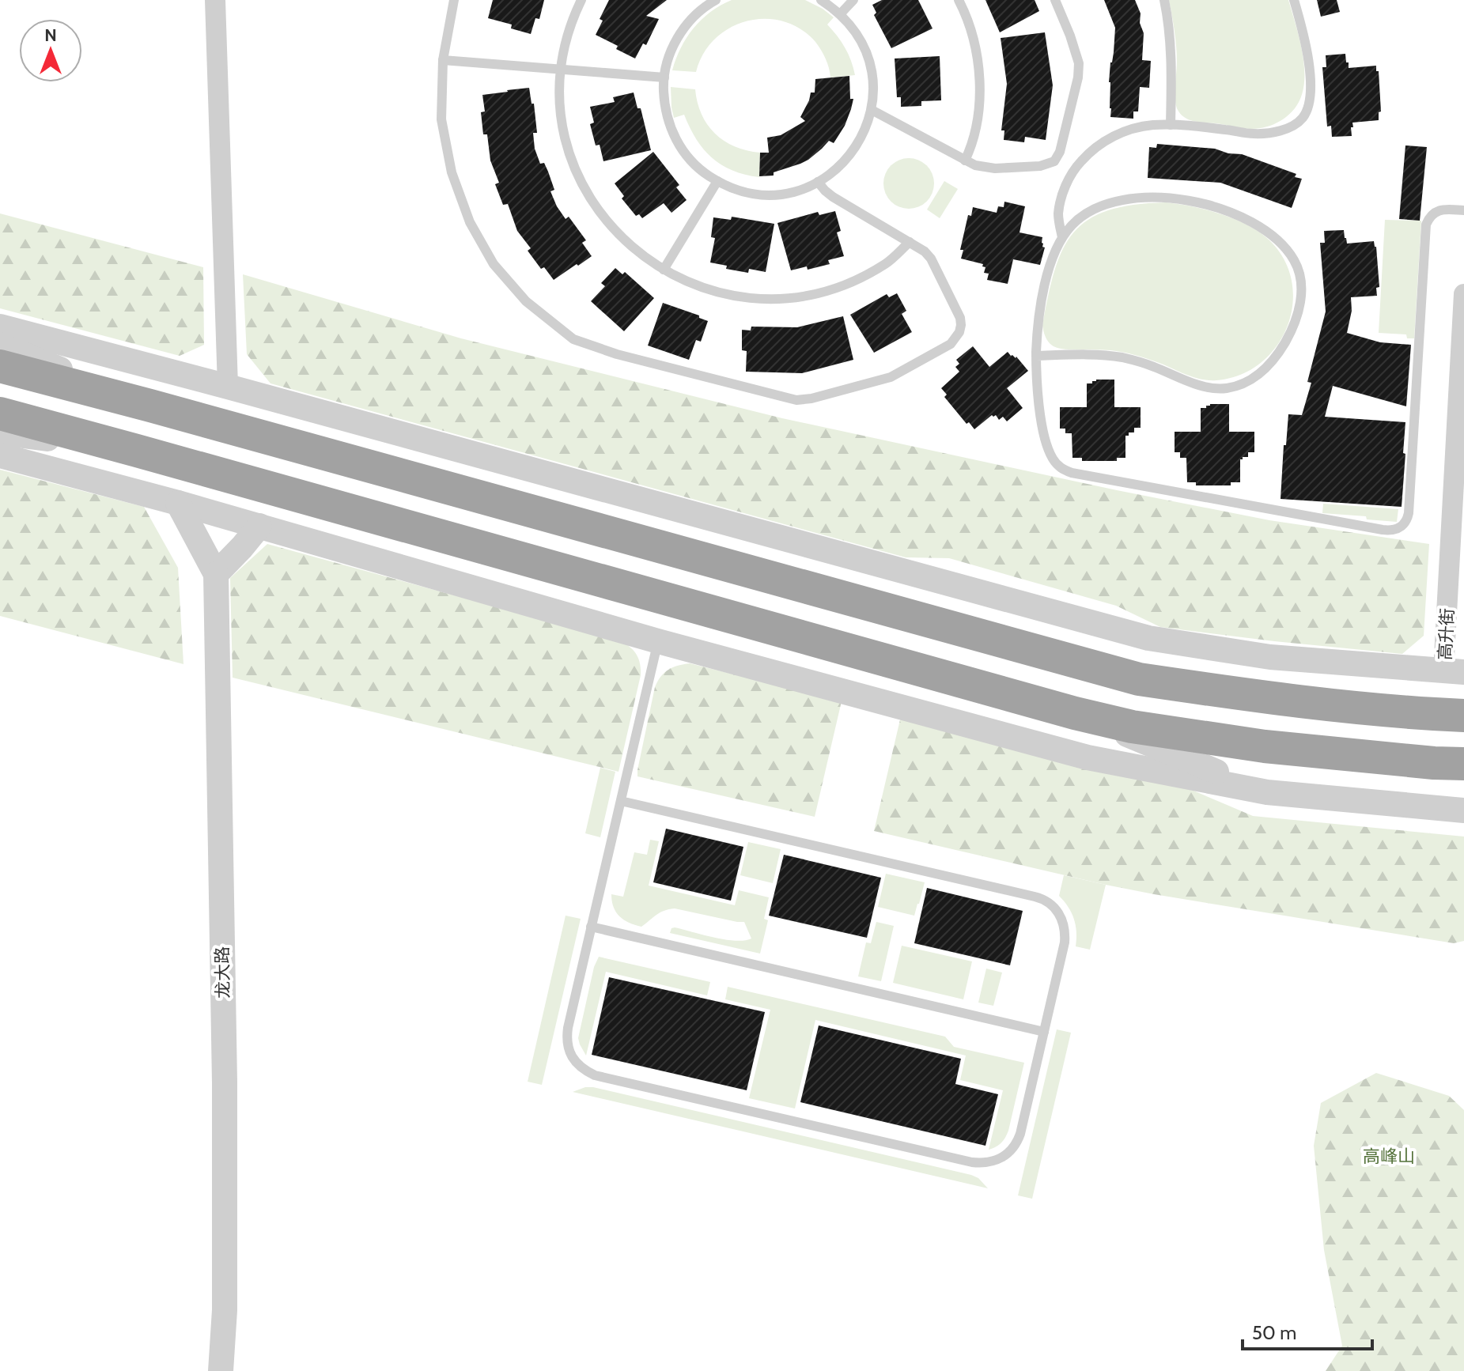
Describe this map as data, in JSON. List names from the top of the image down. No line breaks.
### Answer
{"streets":{"street":["高升街","龙大路"]},"parks":["高峰山"],"scale_bar":"50 m","north":"top"}
